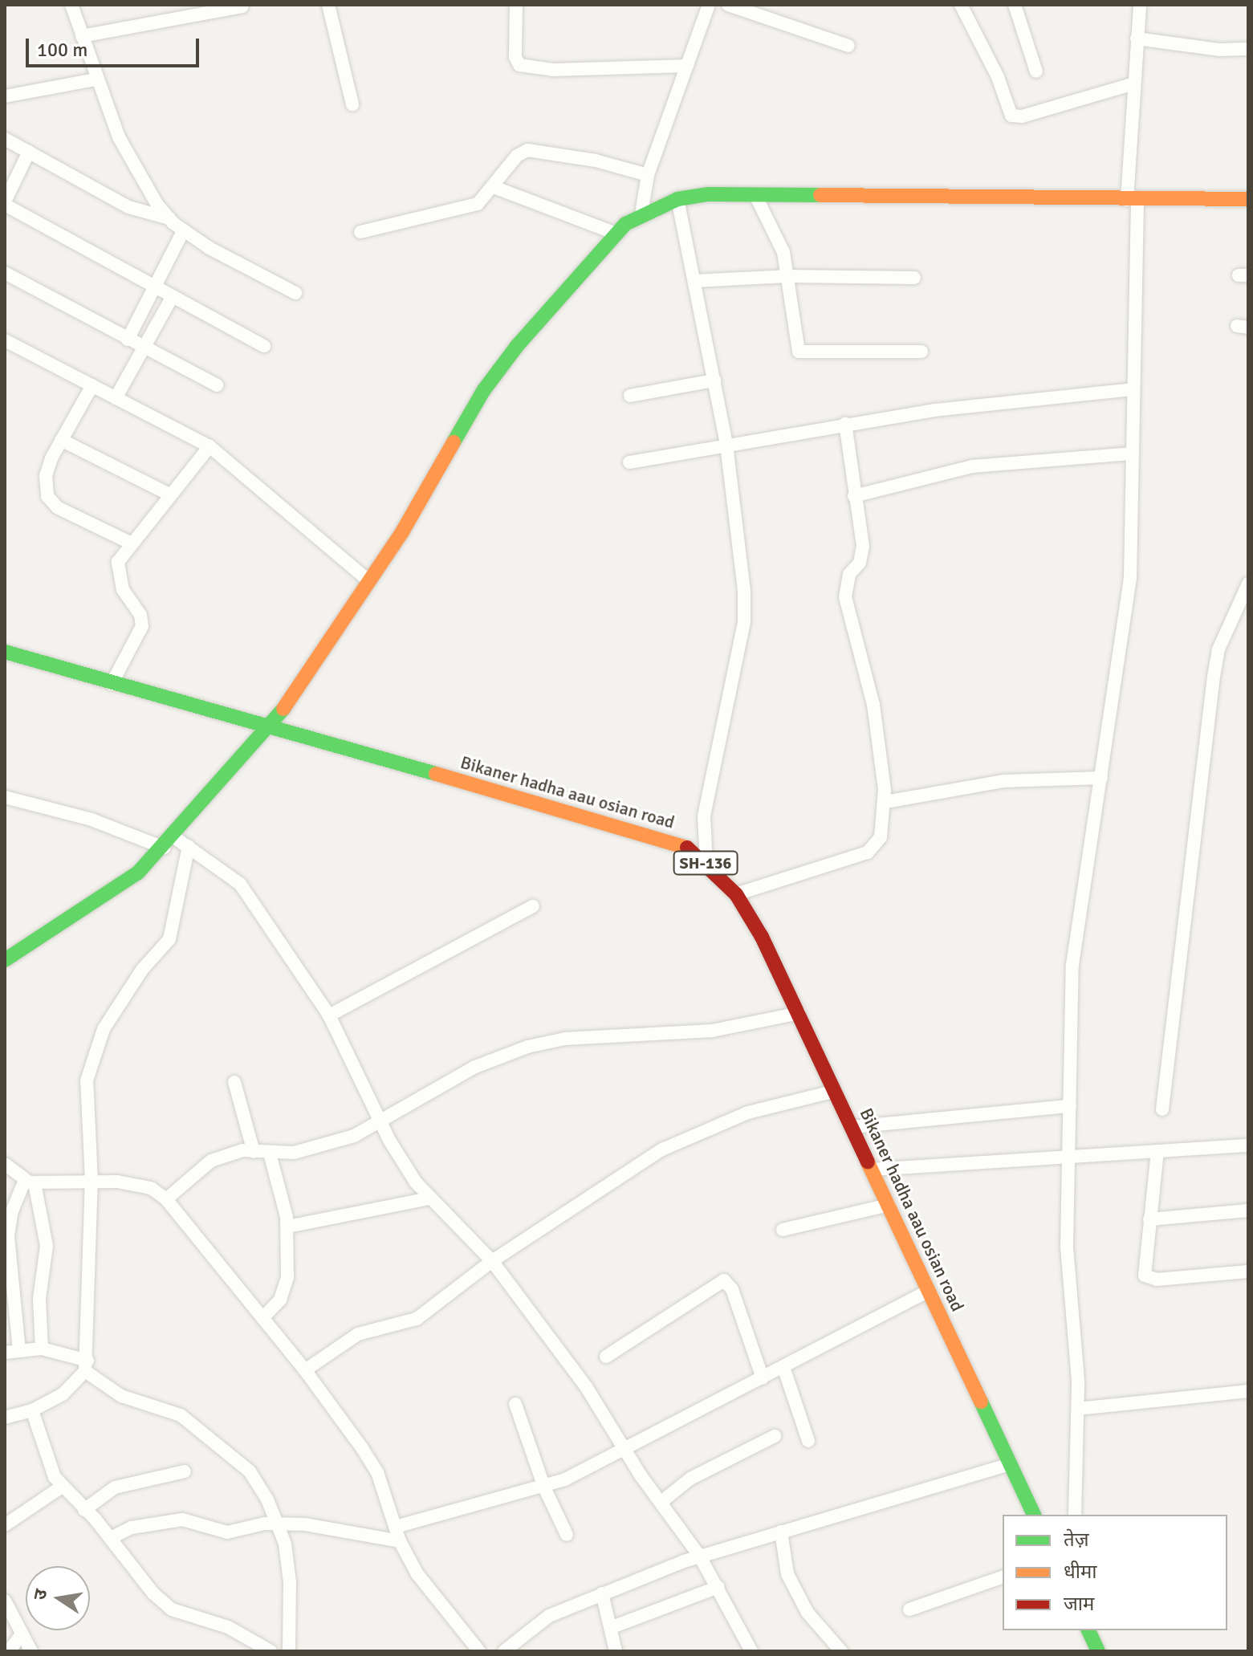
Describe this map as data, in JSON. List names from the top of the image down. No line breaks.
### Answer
{"streets":{"street":["Bikaner hadha aau osian road","SH-136"]},"legend":["तेज़","धीमा","जाम"],"scale_bar":"100 m","north":"left"}
